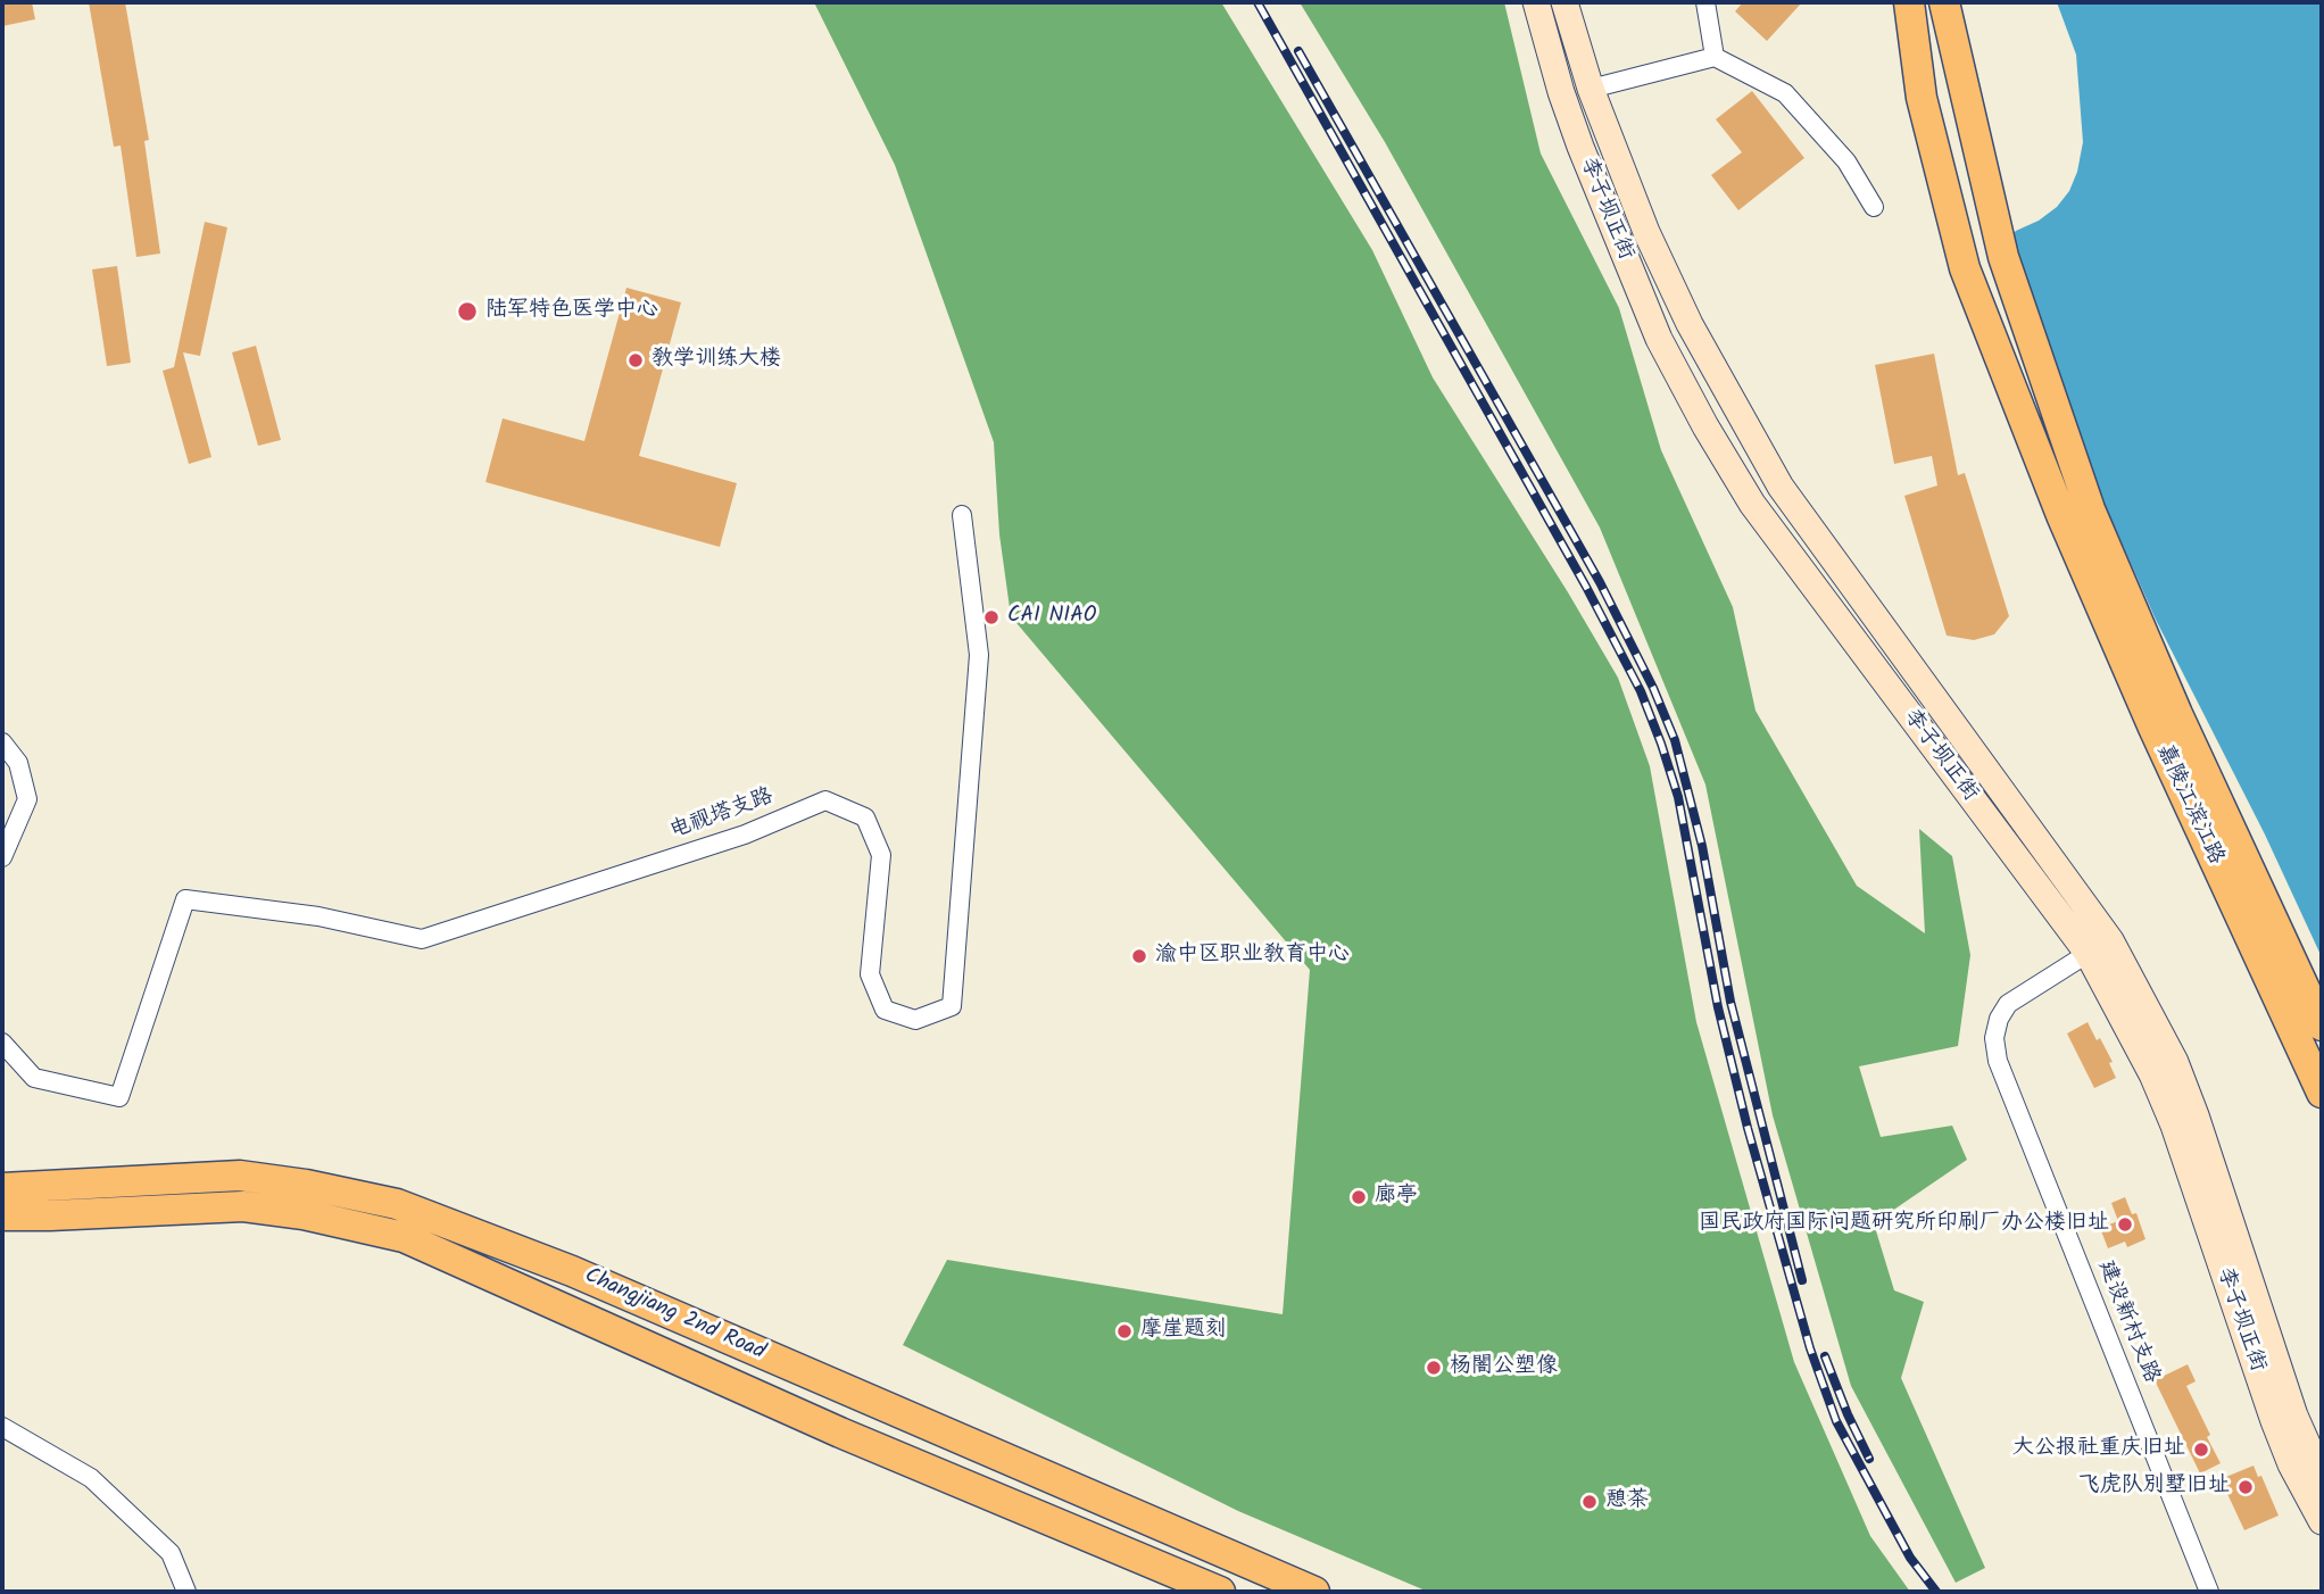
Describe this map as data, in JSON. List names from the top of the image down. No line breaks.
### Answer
{"streets":{"main road":["李子坝正街","嘉陵江滨江路","Changjiang 2nd Road"],"street":["电视塔支路","建设新村支路"]},"crossings":[["李子坝正街","建设新村支路"]],"places":["陆军特色医学中心","教学训练大楼","CAI NIAO","渝中区职业教育中心","廊亭","国民政府国际问题研究所印刷厂办公楼旧址","摩崖题刻","杨闇公塑像","大公报社重庆旧址","飞虎队别墅旧址","憩茶"]}
